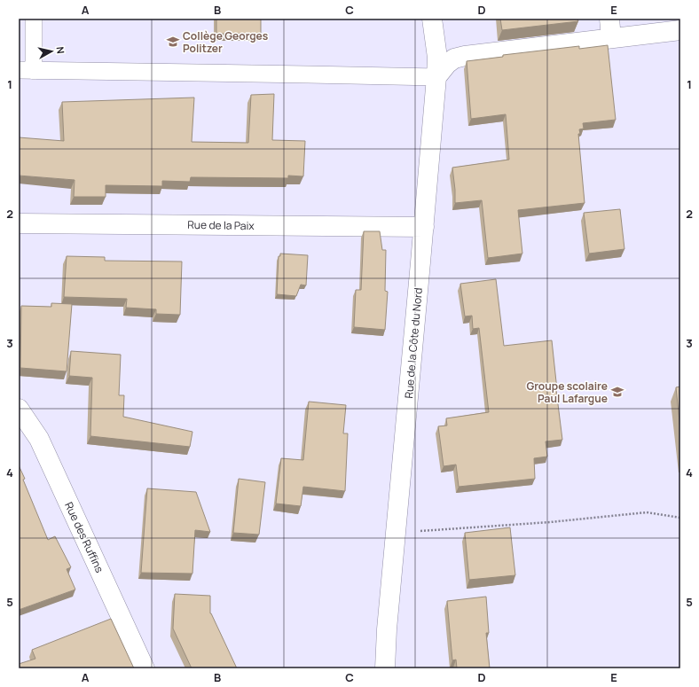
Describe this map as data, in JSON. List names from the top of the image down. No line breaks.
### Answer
{"streets":{"street":["Rue de la Paix","Rue de la Côte du Nord","Rue des Ruffins"]},"crossings":[["Rue de la Paix","Rue de la Côte du Nord"]],"places":{"school or university":["Collège Georges Politzer","Groupe scolaire Paul Lafargue"]},"north":"right","grid":{"columns":["A","B","C","D","E"],"rows":["1","2","3","4","5"]}}
